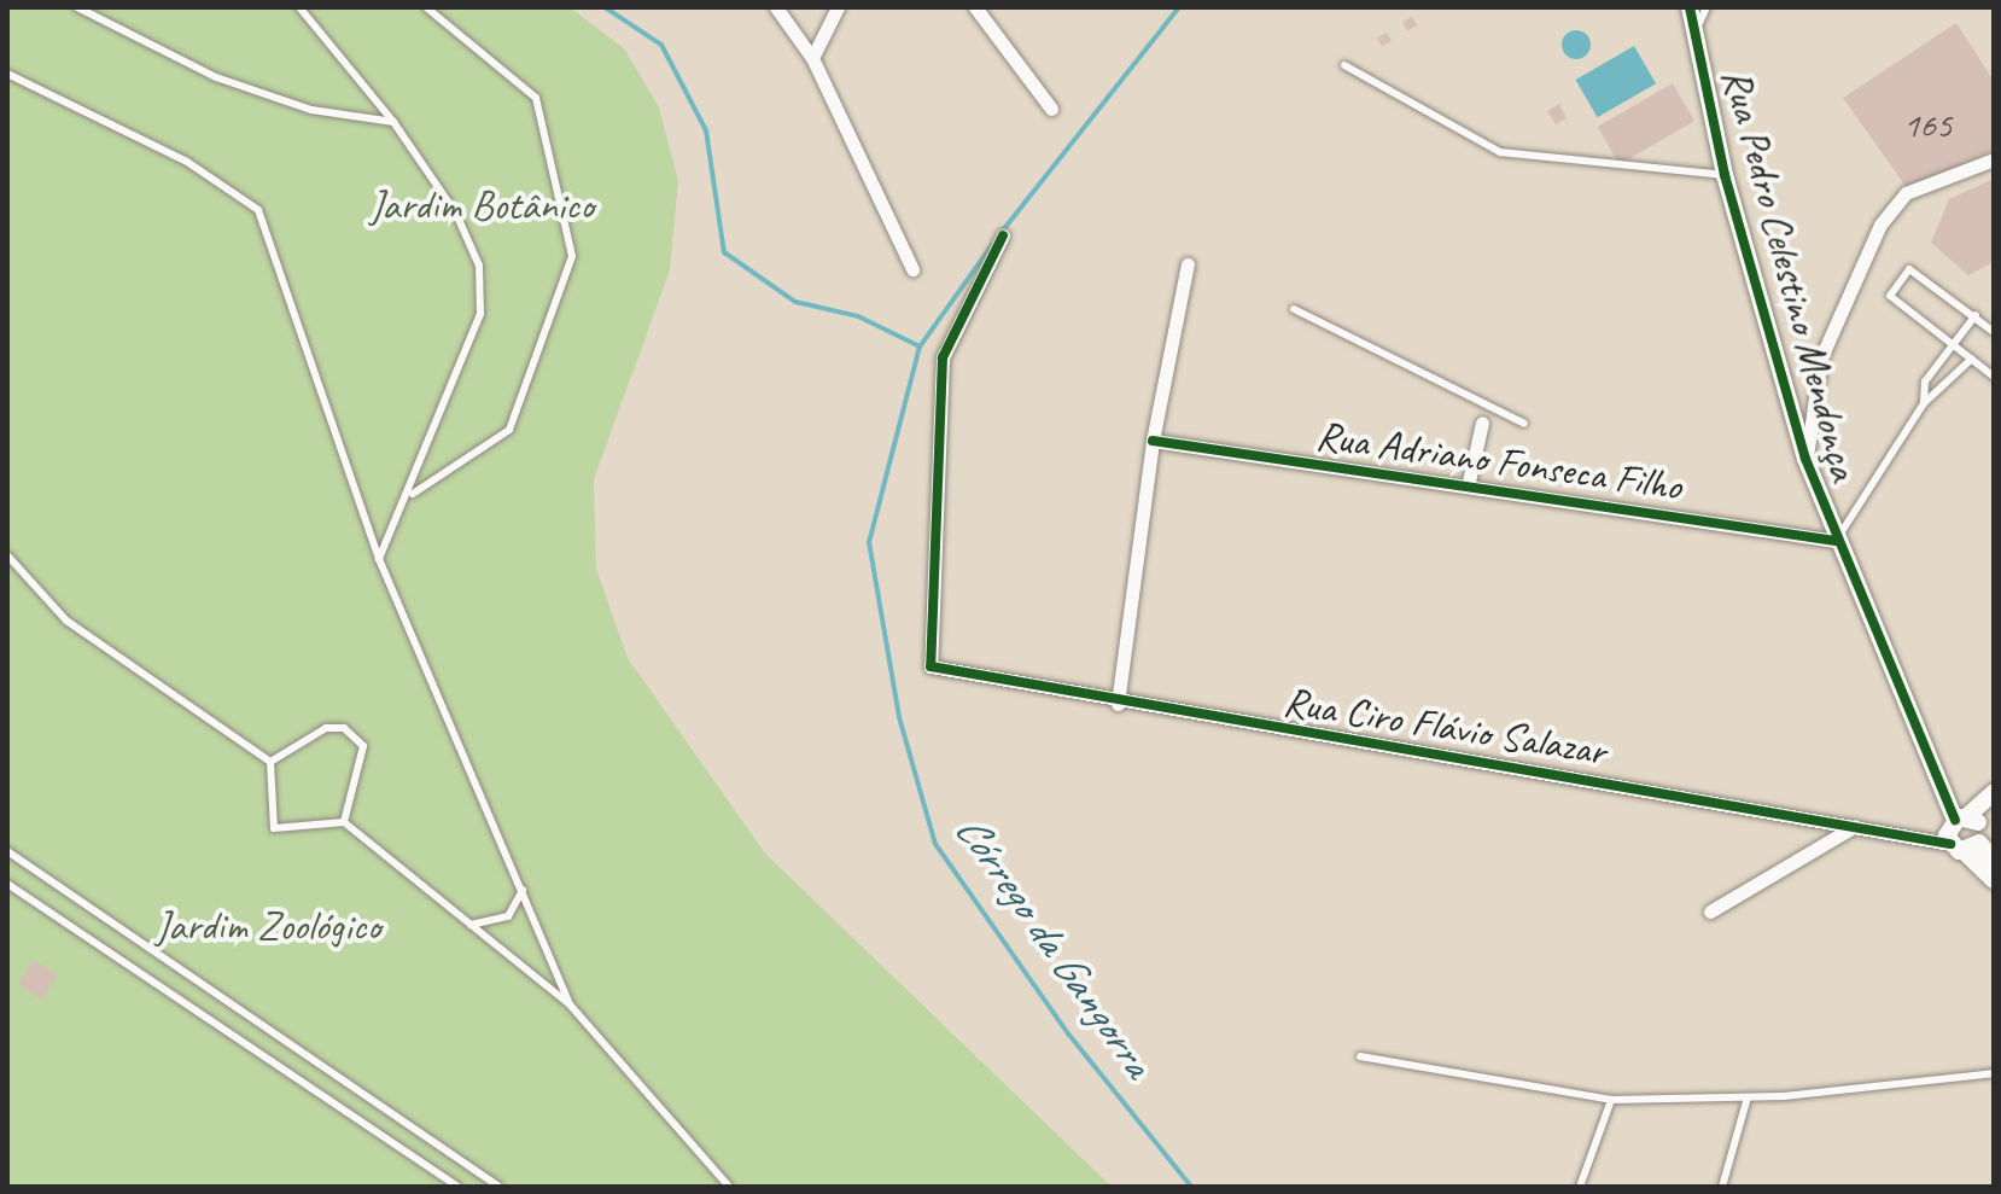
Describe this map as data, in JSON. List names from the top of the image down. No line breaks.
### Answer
{"streets":{"street":["Rua Pedro Celestino Mendonça","Rua Adriano Fonseca Filho","Rua Ciro Flávio Salazar"]},"crossings":[["Rua Pedro Celestino Mendonça","Rua Adriano Fonseca Filho"]],"water":["Córrego da Gangorra"],"parks":["Jardim Botânico","Jardim Zoológico"],"house_numbers":["165"]}
